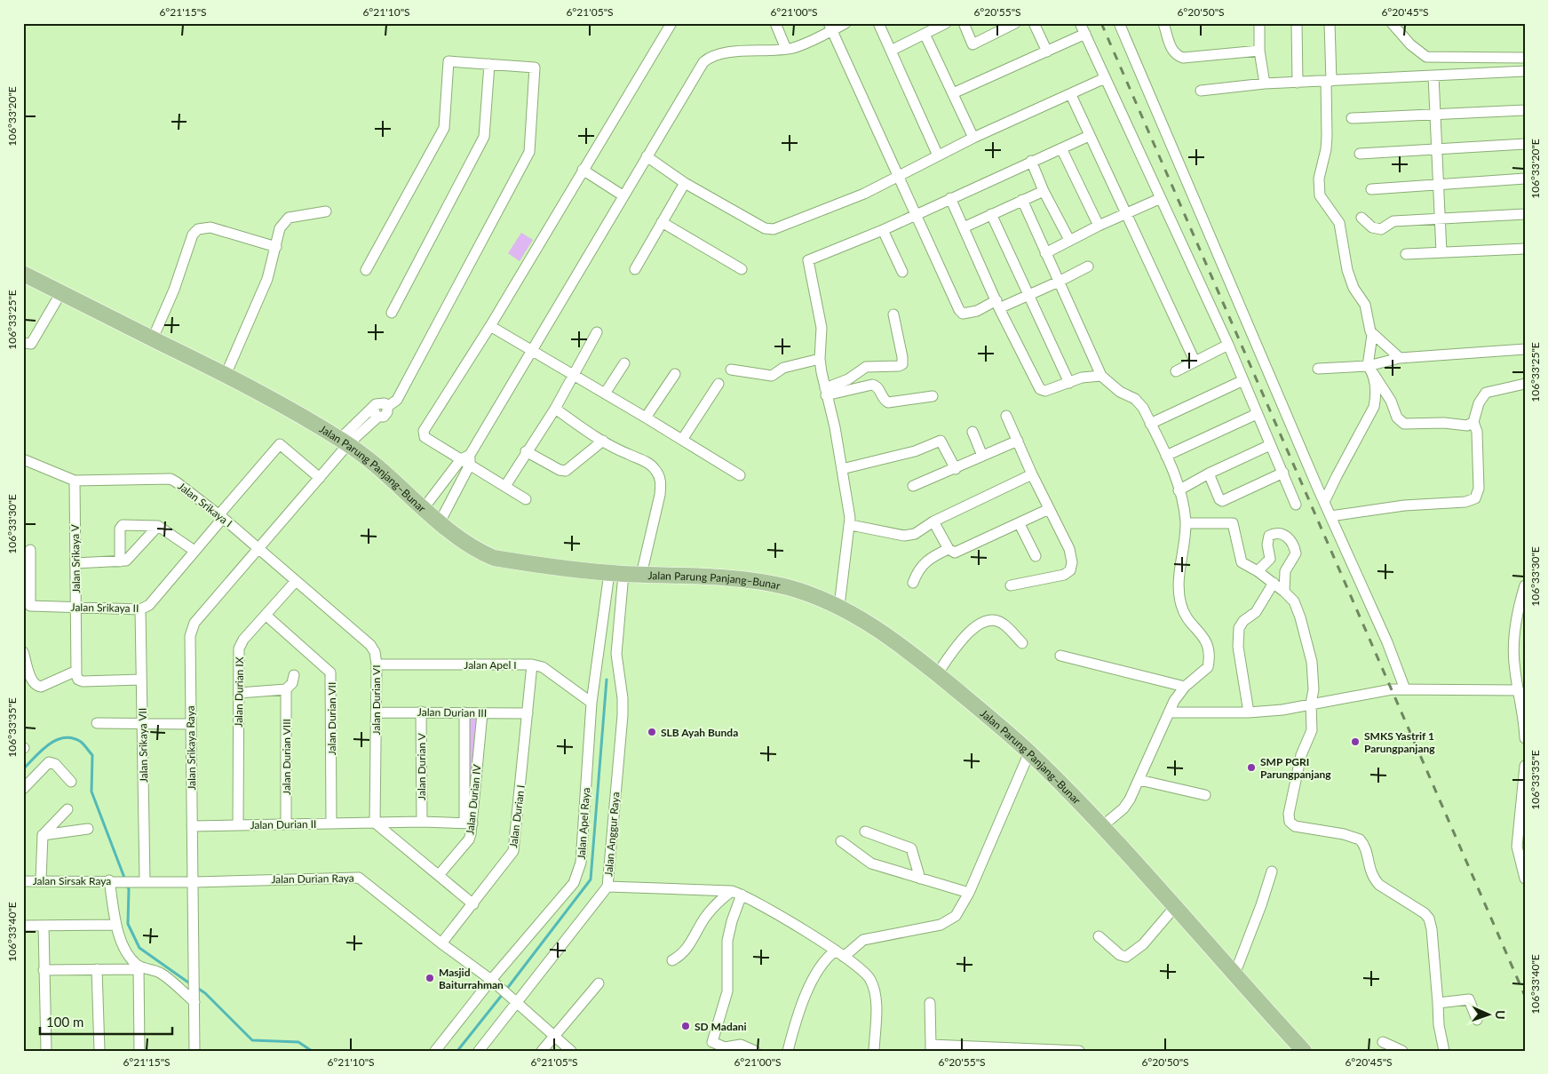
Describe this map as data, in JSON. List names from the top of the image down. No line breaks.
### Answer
{"streets":{"main road":["Jalan Parung Panjang–Bunar"],"street":["Jalan Srikaya I","Jalan Srikaya V","Jalan Srikaya II","Jalan Apel I","Jalan Durian IX","Jalan Durian VI","Jalan Durian III","Jalan Durian VII","Jalan Srikaya VII","Jalan Srikaya Raya","Jalan Durian VIII","Jalan Durian V","Jalan Durian IV","Jalan Durian I","Jalan Apel Raya","Jalan Durian II","Jalan Anggur Raya","Jalan Durian Raya","Jalan Sirsak Raya"]},"crossings":[["Jalan Parung Panjang–Bunar","Jalan Srikaya Raya"],["Jalan Parung Panjang–Bunar","Jalan Apel Raya"],["Jalan Parung Panjang–Bunar","Jalan Anggur Raya"],["Jalan Srikaya I","Jalan Srikaya V"],["Jalan Srikaya I","Jalan Srikaya II"],["Jalan Srikaya I","Jalan Durian VI"],["Jalan Srikaya I","Jalan Srikaya Raya"],["Jalan Srikaya V","Jalan Srikaya II"],["Jalan Srikaya II","Jalan Srikaya VII"],["Jalan Srikaya II","Jalan Srikaya Raya"],["Jalan Apel I","Jalan Durian VI"],["Jalan Apel I","Jalan Durian I"],["Jalan Apel I","Jalan Apel Raya"],["Jalan Durian IX","Jalan Durian VI"],["Jalan Durian IX","Jalan Durian VII"],["Jalan Durian IX","Jalan Durian II"],["Jalan Durian VI","Jalan Durian III"],["Jalan Durian VI","Jalan Srikaya Raya"],["Jalan Durian VI","Jalan Durian II"],["Jalan Durian III","Jalan Durian V"],["Jalan Durian III","Jalan Durian IV"],["Jalan Durian III","Jalan Durian I"],["Jalan Durian VII","Jalan Durian II"],["Jalan Srikaya VII","Jalan Durian Raya"],["Jalan Srikaya VII","Jalan Sirsak Raya"],["Jalan Srikaya Raya","Jalan Durian II"],["Jalan Srikaya Raya","Jalan Durian Raya"],["Jalan Durian VIII","Jalan Durian II"],["Jalan Durian V","Jalan Durian II"],["Jalan Durian IV","Jalan Durian II"],["Jalan Durian I","Jalan Durian Raya"],["Jalan Apel Raya","Jalan Anggur Raya"],["Jalan Apel Raya","Jalan Durian Raya"],["Jalan Anggur Raya","Jalan Durian Raya"],["Jalan Durian Raya","Jalan Sirsak Raya"]],"places":["SLB Ayah Bunda","SMKS Yastrif 1 Parungpanjang","SMP PGRI Parungpanjang","Masjid Baiturrahman","SD Madani"],"scale_bar":"100 m","north":"right","coordinates":["6°21'15\"S","6°21'10\"S","6°21'05\"S","6°21'00\"S","6°20'55\"S","6°20'50\"S","6°20'45\"S","106°33'20\"E","106°33'25\"E","106°33'30\"E","106°33'35\"E","106°33'40\"E"]}
